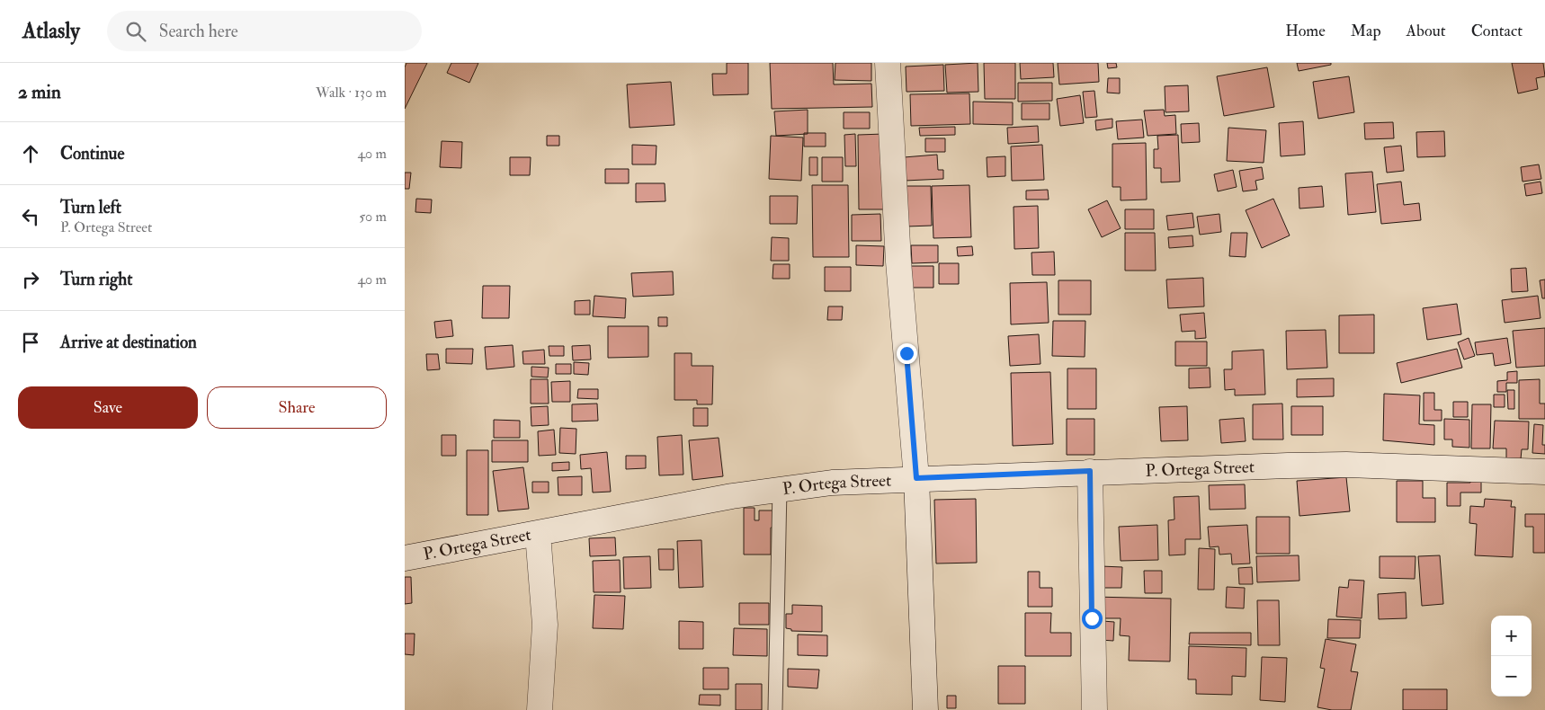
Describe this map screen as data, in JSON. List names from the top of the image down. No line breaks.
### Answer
{"streets":{"street":["P. Ortega Street"]},"page":{"header":"Atlasly","search":"Search here","nav":["Home","Map","About","Contact"],"heading":["2 min","Walk · 130 m"],"list":[["Continue","40 m"],["Turn left","P. Ortega Street","50 m"],["Turn right","40 m"],"Arrive at destination"],"buttons":["Save","Share"],"map_buttons":["+","−"]}}
